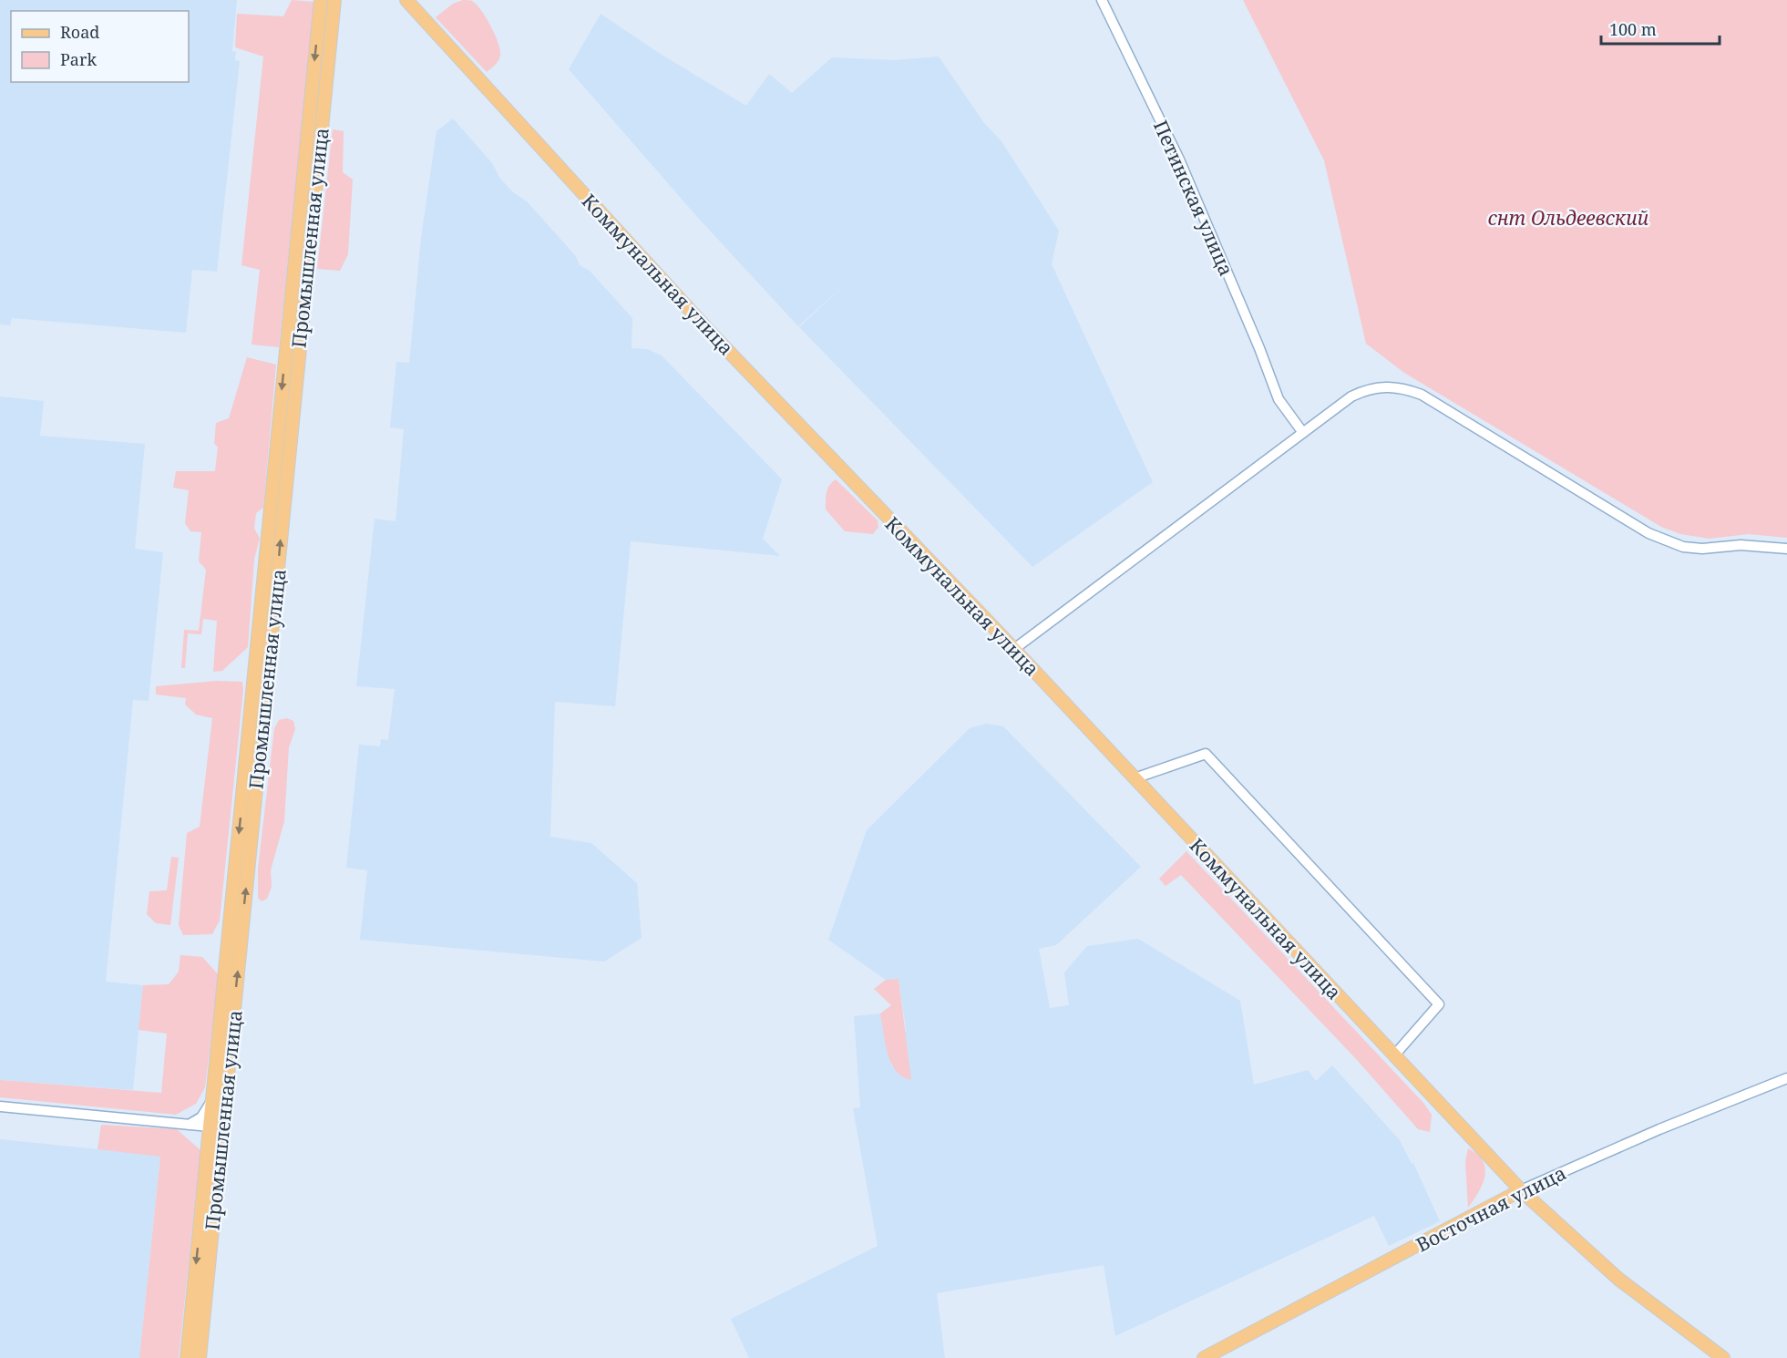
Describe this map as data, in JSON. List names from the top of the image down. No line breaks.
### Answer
{"streets":{"main road":["Промышленная улица","Коммунальная улица","Восточная улица"],"street":["Петинская улица"]},"crossings":[["Коммунальная улица","Восточная улица"]],"parks":["снт Ольдеевский"],"legend":["Road","Park"],"scale_bar":"100 m"}
